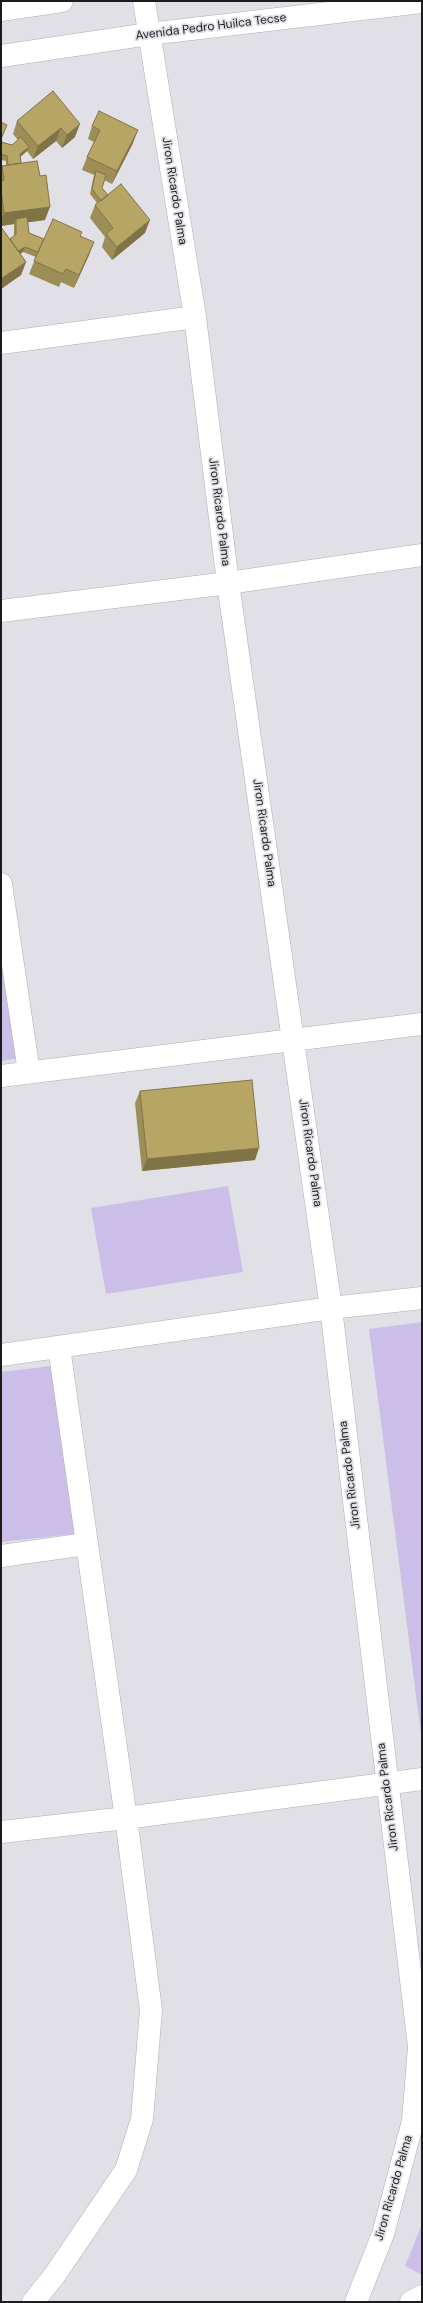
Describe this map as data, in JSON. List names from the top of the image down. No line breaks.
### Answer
{"streets":{"street":["Avenida Pedro Huilca Tecse","Jiron Ricardo Palma"]},"crossings":[["Avenida Pedro Huilca Tecse","Jiron Ricardo Palma"]]}
